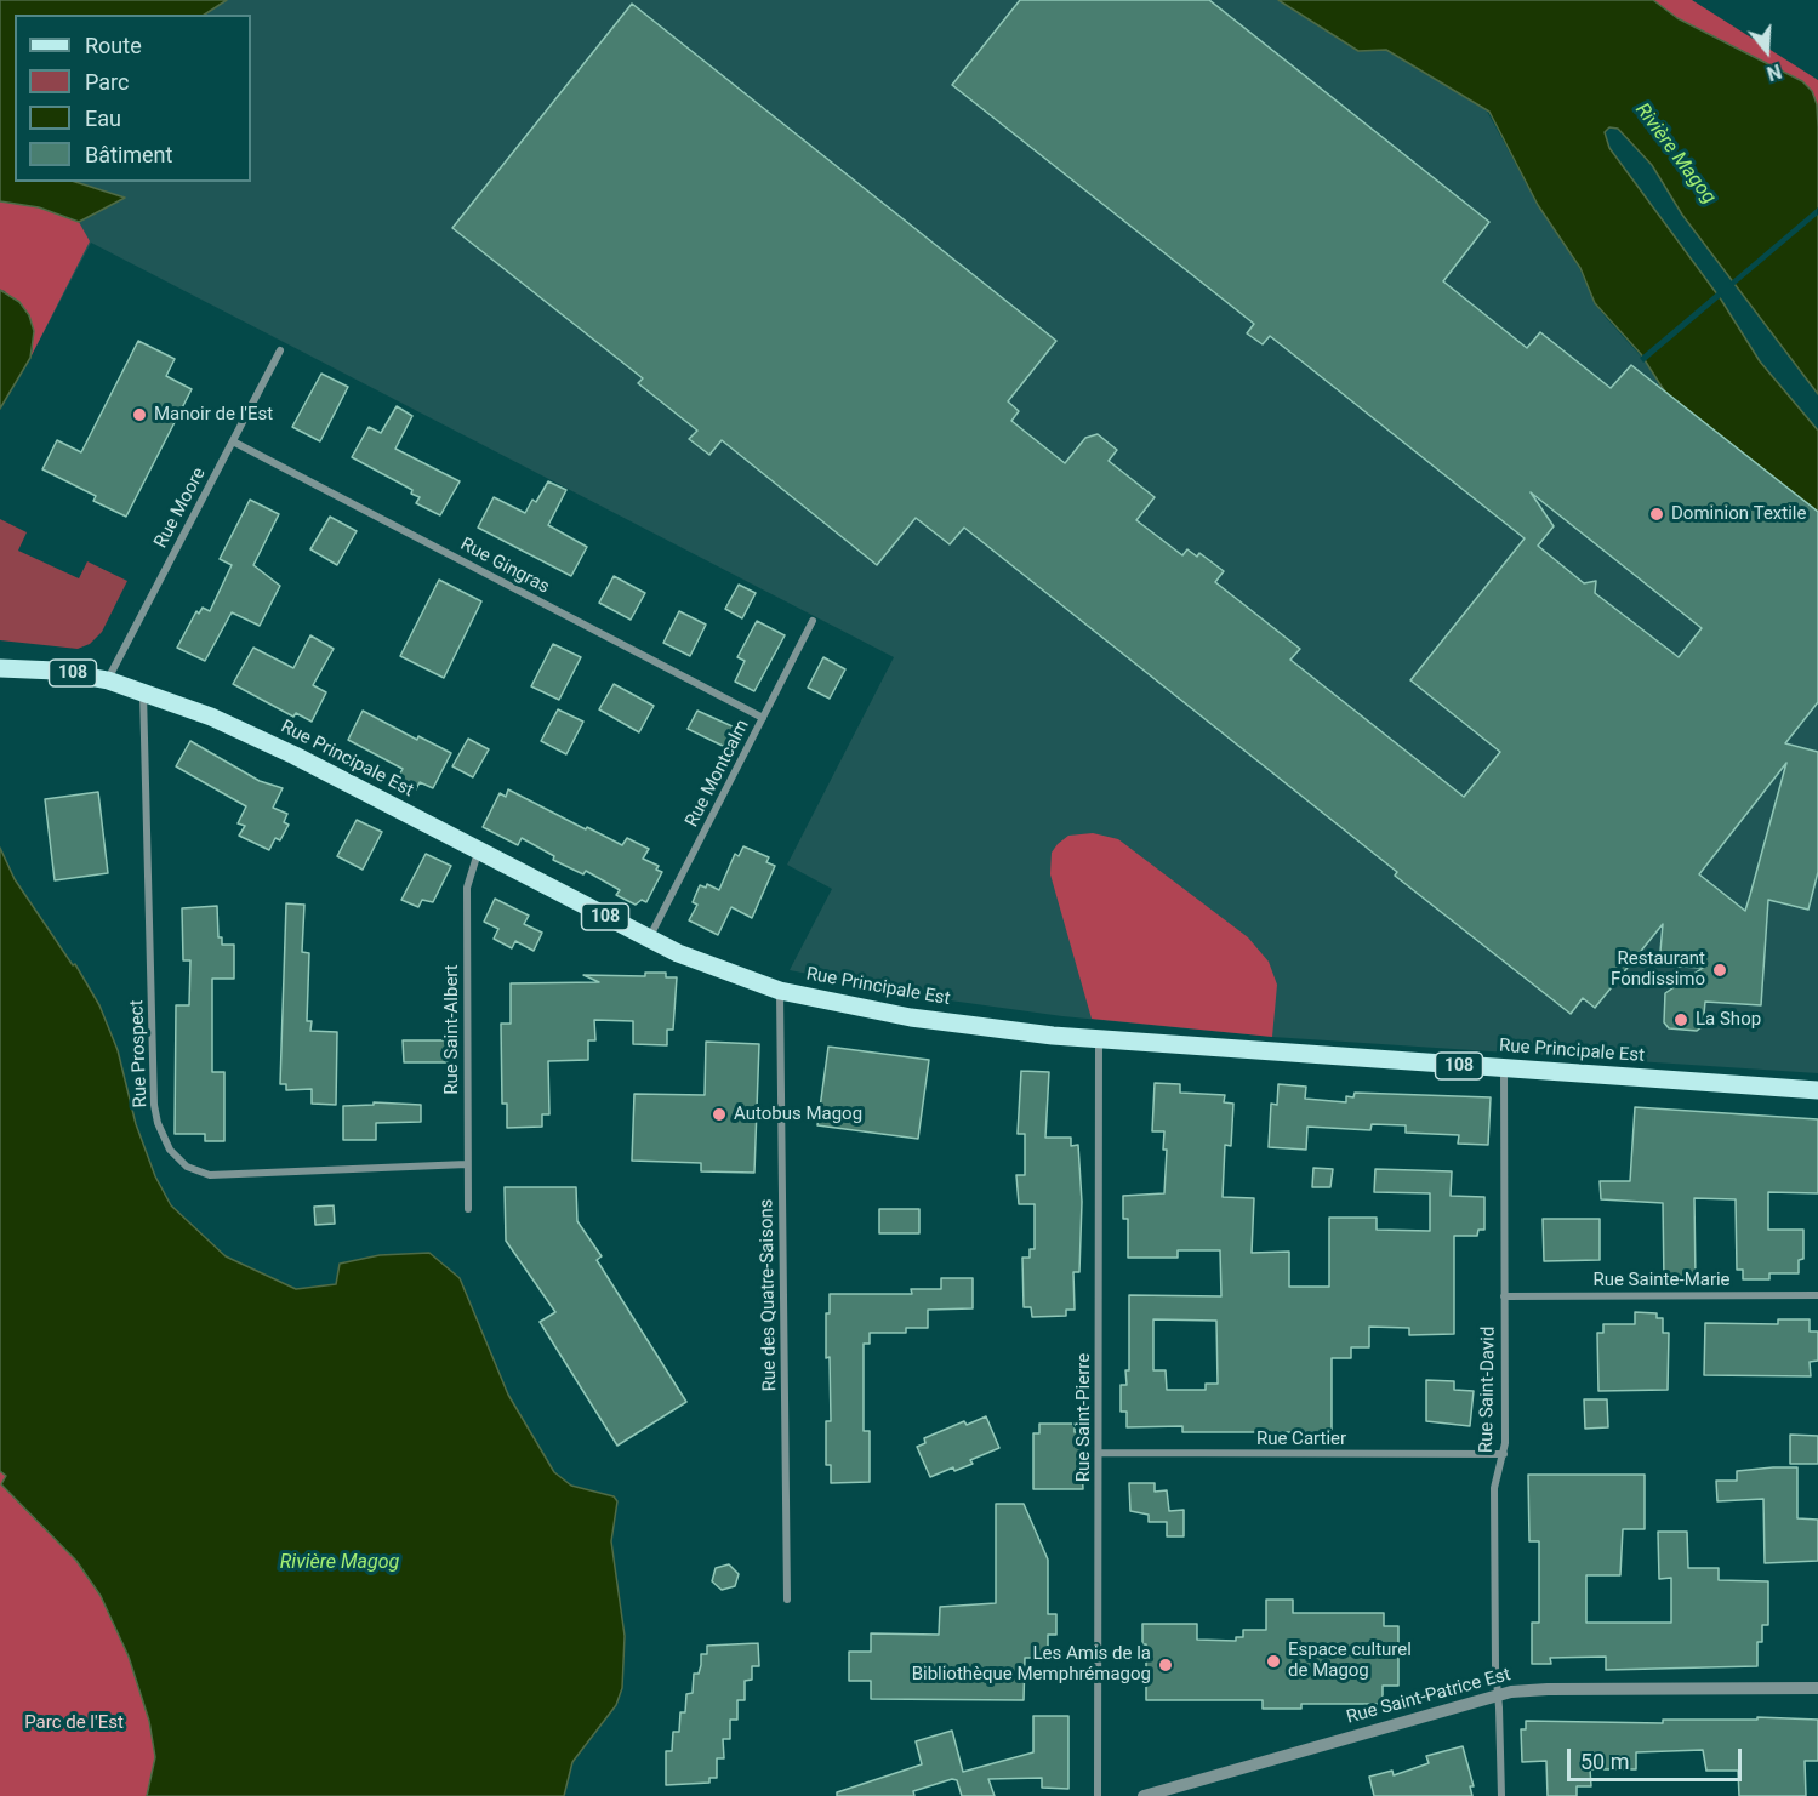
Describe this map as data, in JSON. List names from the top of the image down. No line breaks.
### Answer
{"streets":{"main road":["108","Rue Principale Est"],"street":["Rue Moore","Rue Gingras","Rue Montcalm","Rue Saint-Albert","Rue Prospect","Rue Sainte-Marie","Rue des Quatre-Saisons","Rue Saint-David","Rue Saint-Pierre","Rue Cartier","Rue Saint-Patrice Est"]},"crossings":[["Rue Moore","Rue Gingras"],["Rue Moore","Rue Principale Est"],["Rue Gingras","Rue Montcalm"],["Rue Principale Est","Rue Montcalm"],["Rue Principale Est","Rue Saint-Albert"],["Rue Principale Est","Rue Prospect"],["Rue Principale Est","Rue des Quatre-Saisons"],["Rue Principale Est","Rue Saint-David"],["Rue Principale Est","Rue Saint-Pierre"],["Rue Saint-Albert","Rue Prospect"],["Rue Sainte-Marie","Rue Saint-David"],["Rue Saint-David","Rue Cartier"],["Rue Saint-David","Rue Saint-Patrice Est"],["Rue Saint-Pierre","Rue Cartier"]],"water":["Rivière Magog"],"parks":["Parc de l'Est"],"places":["Manoir de l'Est","Dominion Textile","Restaurant Fondissimo","La Shop","Autobus Magog","Espace culturel de Magog","Les Amis de la Bibliothèque Memphrémagog"],"legend":["Route","Parc","Eau","Bâtiment"],"scale_bar":"50 m","north":"bottom"}
